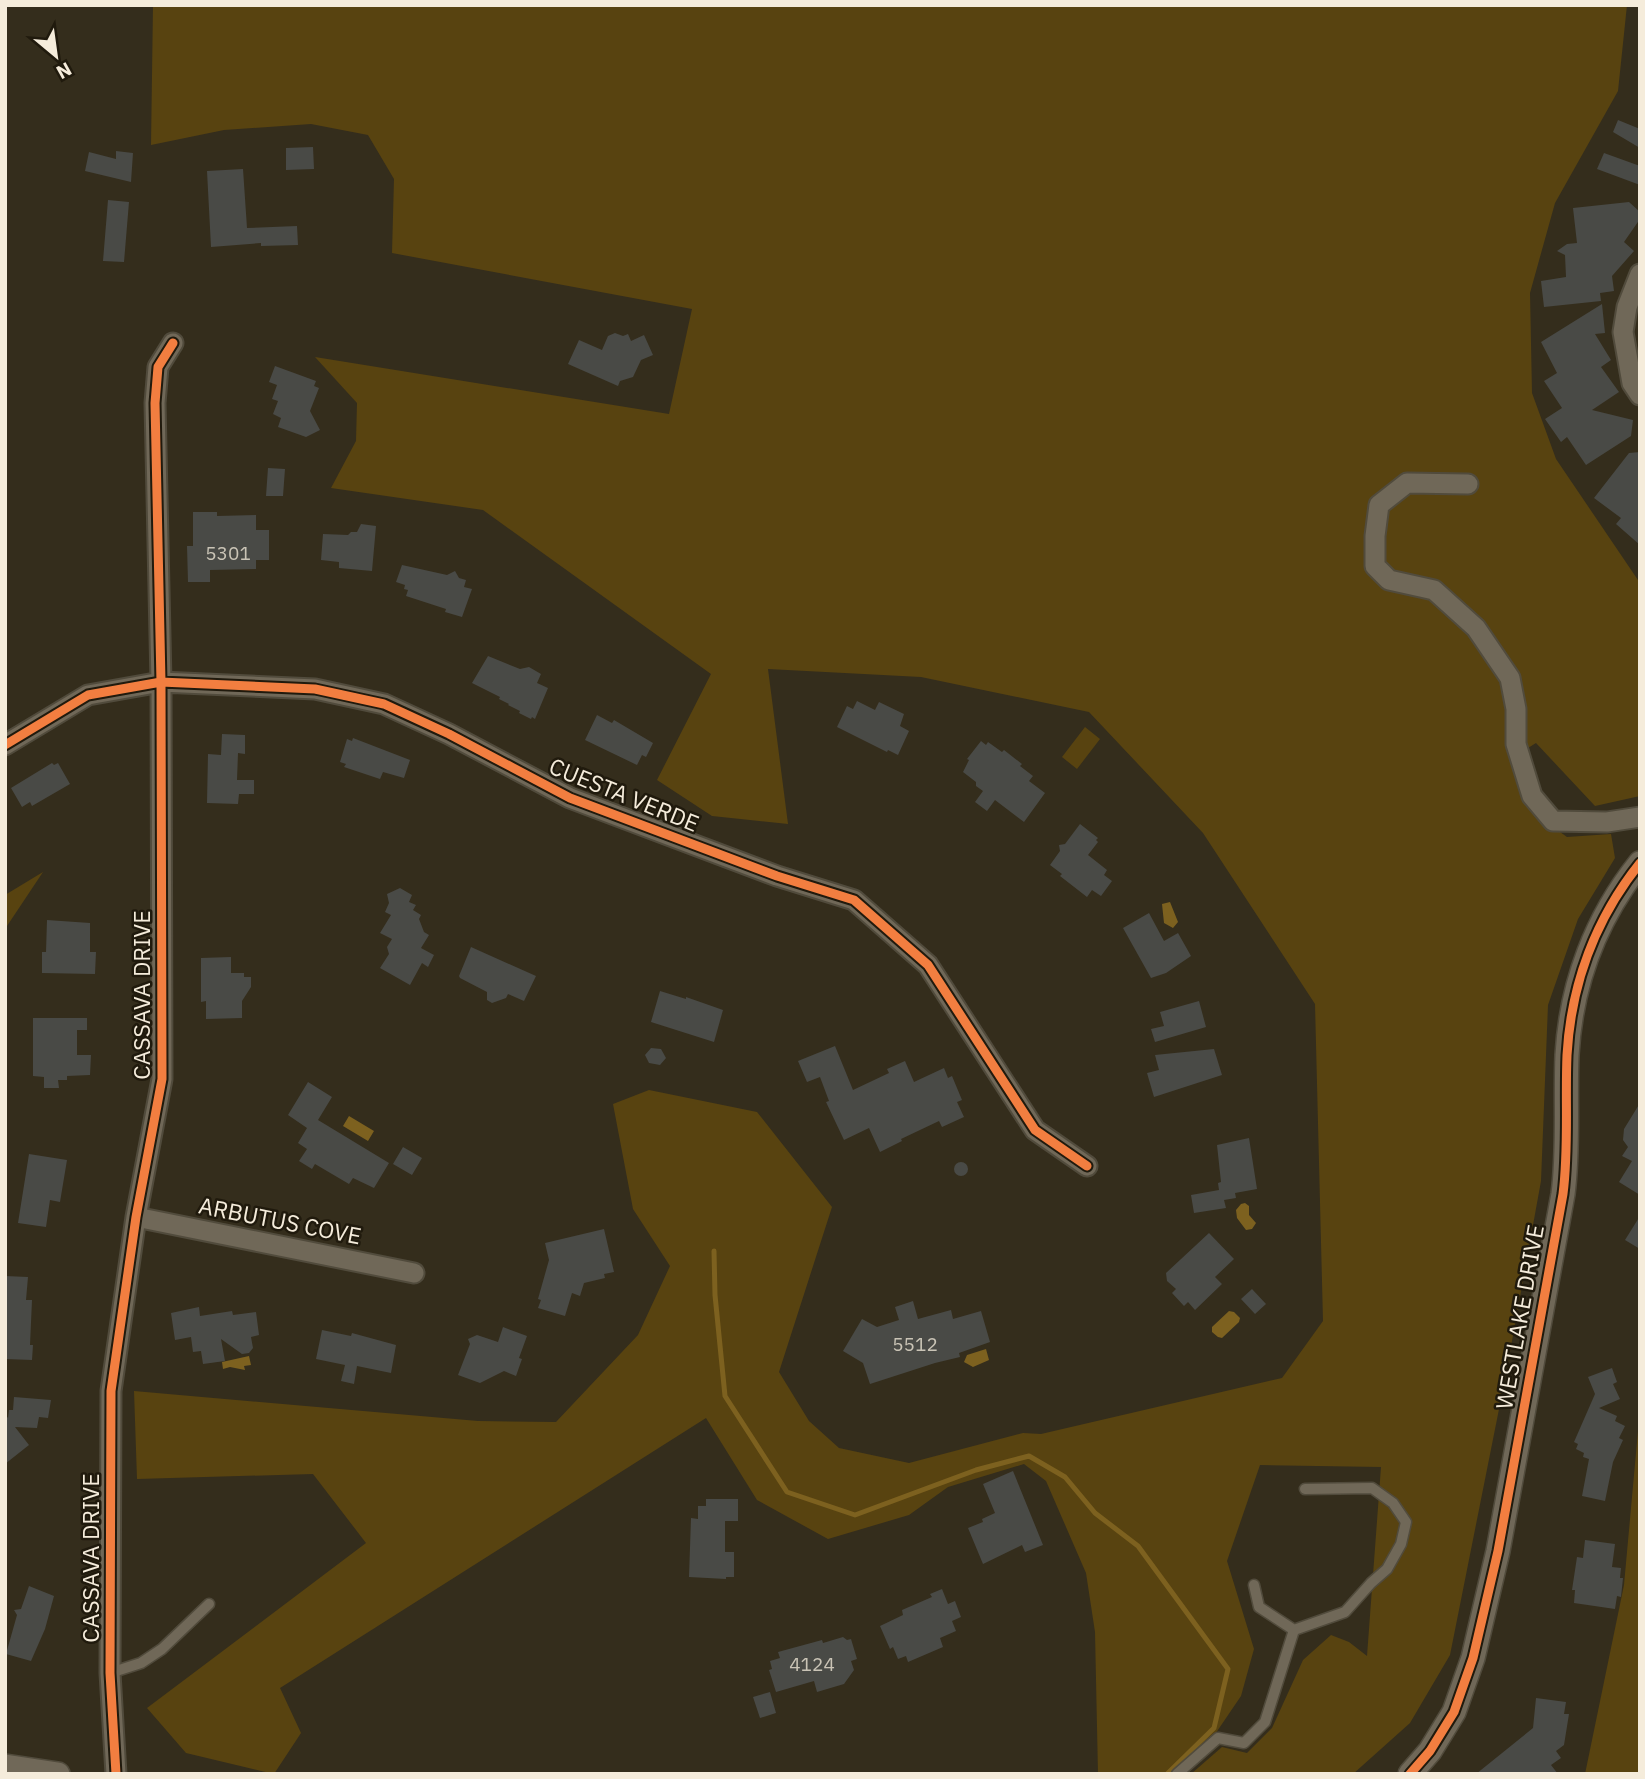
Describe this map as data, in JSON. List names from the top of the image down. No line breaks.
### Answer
{"streets":{"street":["CUESTA VERDE","CASSAVA DRIVE","ARBUTUS COVE","WESTLAKE DRIVE"]},"crossings":[["CUESTA VERDE","CASSAVA DRIVE"],["CASSAVA DRIVE","ARBUTUS COVE"]],"house_numbers":["5301","5512","4124"],"north":"bottom right"}
